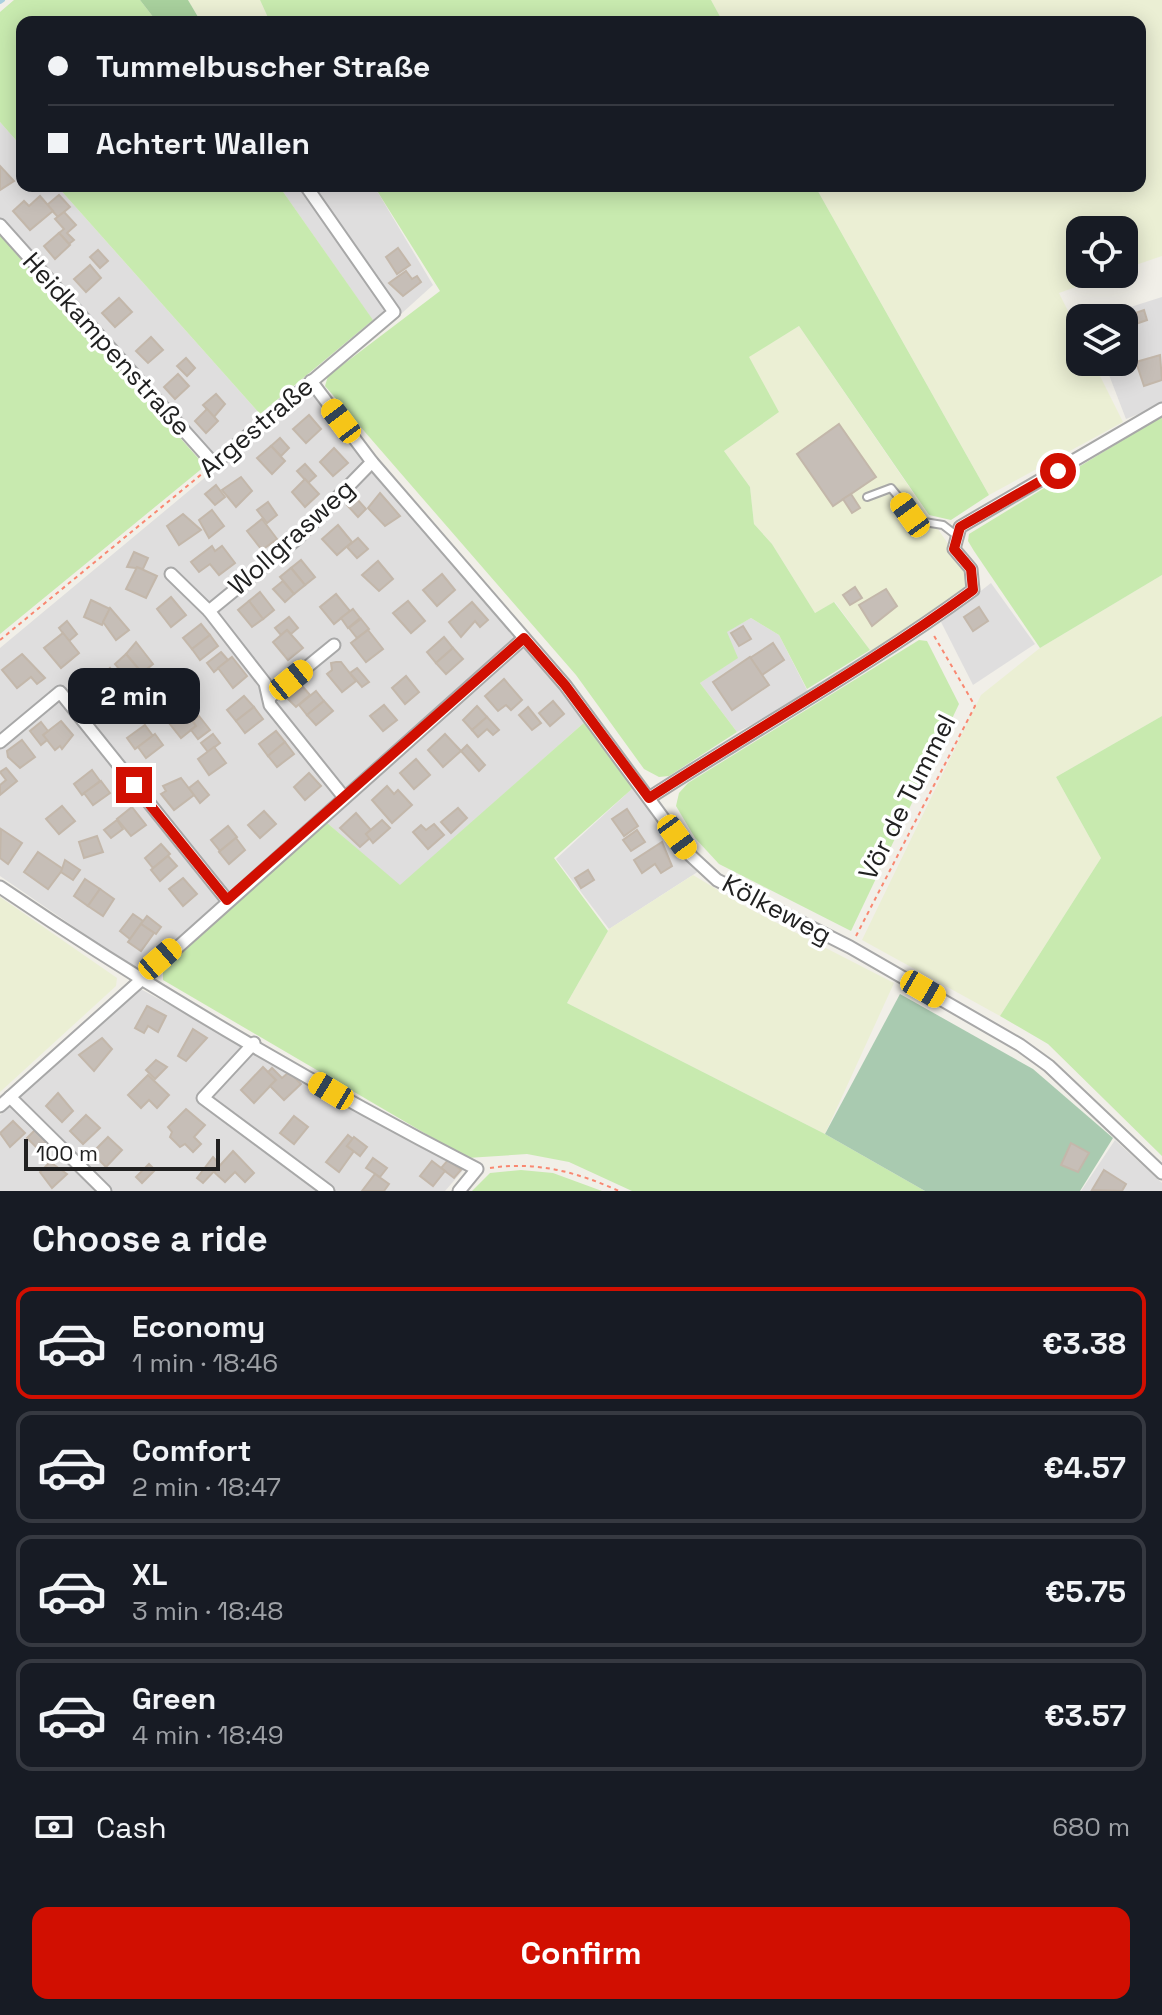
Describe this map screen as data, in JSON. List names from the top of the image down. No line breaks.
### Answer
{"streets":{"street":["Heidkampenstraße","Argestraße","Wollgrasweg","Kölkeweg"],"path":["Vör de Tummel"]},"crossings":[["Heidkampenstraße","Argestraße"],["Argestraße","Kölkeweg"],["Wollgrasweg","Kölkeweg"],["Vör de Tummel","Kölkeweg"]],"scale_bar":"100 m","page":{"banner":["Tummelbuscher Straße","Achtert Wallen"],"bubble":"2 min","scale":"100 m","heading":"Choose a ride","list":[{"name":"Economy","note":"1 min · 18:46","value":"€3.38"},{"name":"Comfort","note":"2 min · 18:47","value":"€4.57"},{"name":"XL","note":"3 min · 18:48","value":"€5.75"},{"name":"Green","note":"4 min · 18:49","value":"€3.57"}],"pay":["Cash","680 m"],"buttons":"Confirm"}}
